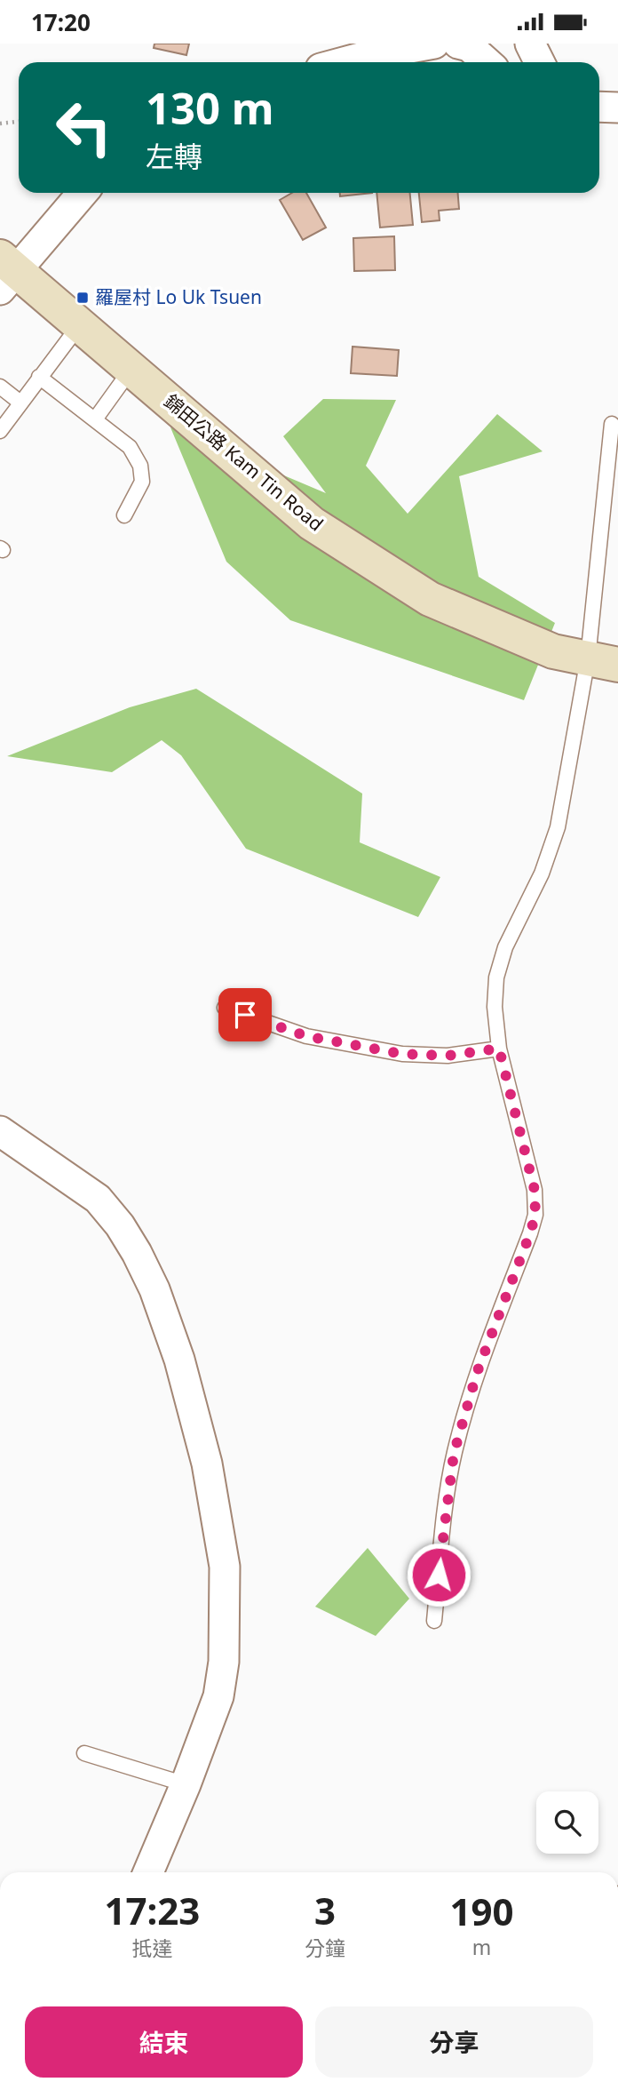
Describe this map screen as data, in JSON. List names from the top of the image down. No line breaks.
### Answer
{"streets":{"main road":["錦田公路 Kam Tin Road"]},"places":{"transit":["羅屋村 Lo Uk Tsuen"]},"page":{"status":"17:20","turn":["130 m","左轉"],"eta":["17:23","抵達","3","分鐘","190","m"],"buttons":["結束","分享"]}}
